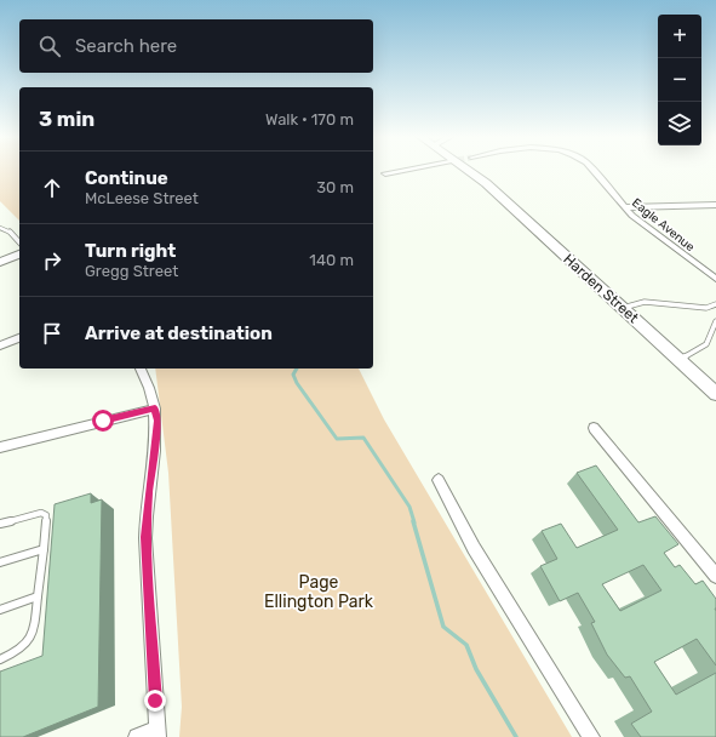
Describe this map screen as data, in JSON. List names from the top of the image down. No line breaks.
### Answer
{"streets":{"main road":["Harden Street"],"street":["Eagle Avenue"]},"parks":["Page Ellington Park"],"page":{"map_buttons":["+","−"],"search":"Search here","heading":["3 min","Walk · 170 m"],"list":[["Continue","McLeese Street","30 m"],["Turn right","Gregg Street","140 m"],"Arrive at destination"]}}
